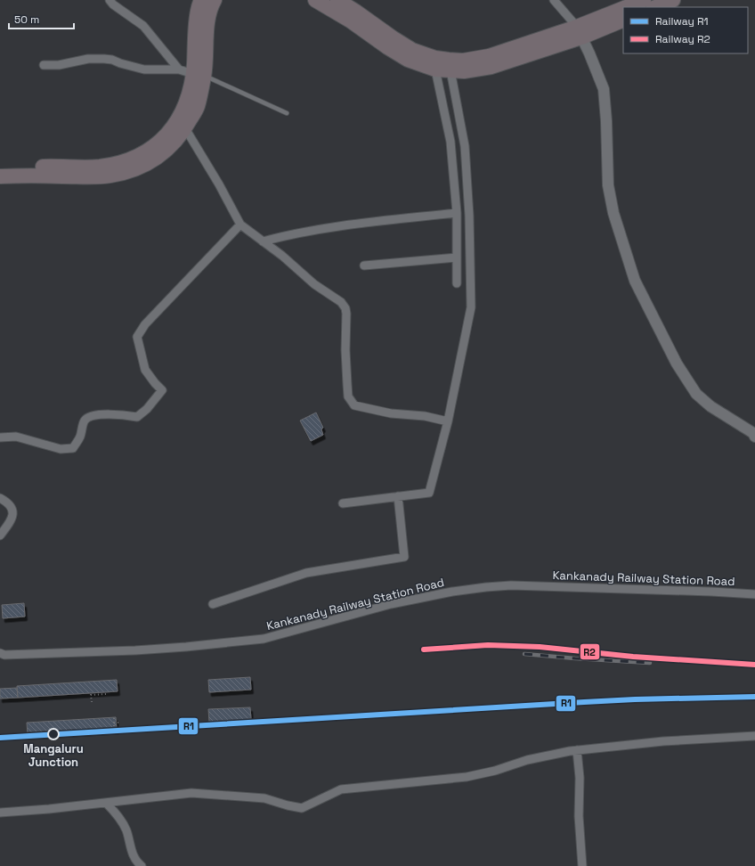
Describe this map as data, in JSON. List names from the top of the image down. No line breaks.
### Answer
{"streets":{"street":["Kankanady Railway Station Road"]},"places":["Mangaluru Junction"],"lines":["rail line R2","rail line R1"],"legend":["Railway R1","Railway R2"],"scale_bar":"50 m"}
